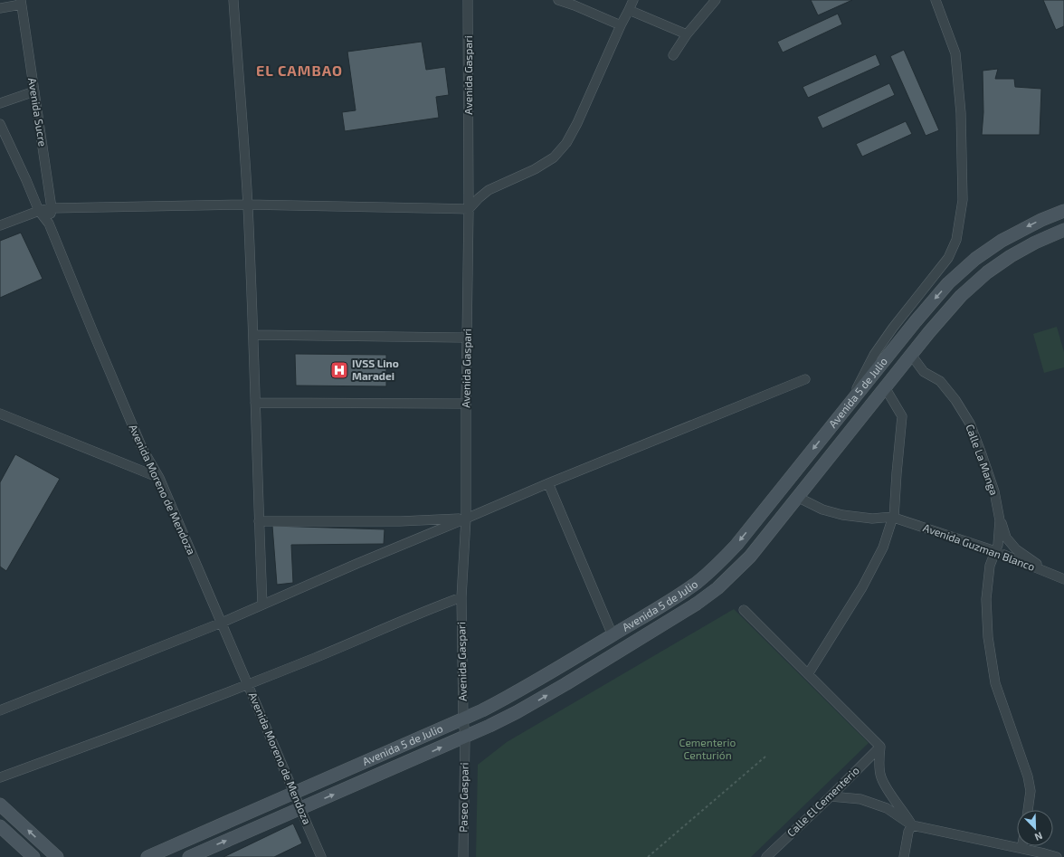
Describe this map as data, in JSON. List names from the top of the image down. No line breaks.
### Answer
{"streets":{"street":["Avenida Gaspari","Avenida Sucre","Avenida 5 de Julio","Calle La Manga","Avenida Moreno de Mendoza","Avenida Guzman Blanco","Paseo Gaspari","Calle El Cementerio"]},"crossings":[["Avenida Gaspari","Avenida 5 de Julio"],["Avenida Gaspari","Paseo Gaspari"],["Avenida Sucre","Avenida Moreno de Mendoza"],["Avenida 5 de Julio","Calle La Manga"],["Avenida 5 de Julio","Avenida Moreno de Mendoza"],["Avenida 5 de Julio","Paseo Gaspari"],["Calle La Manga","Avenida Guzman Blanco"]],"districts":["EL CAMBAO"],"parks":["Cementerio Centurión"],"places":{"hospital":["IVSS Lino Maradei"]},"north":"bottom right"}
